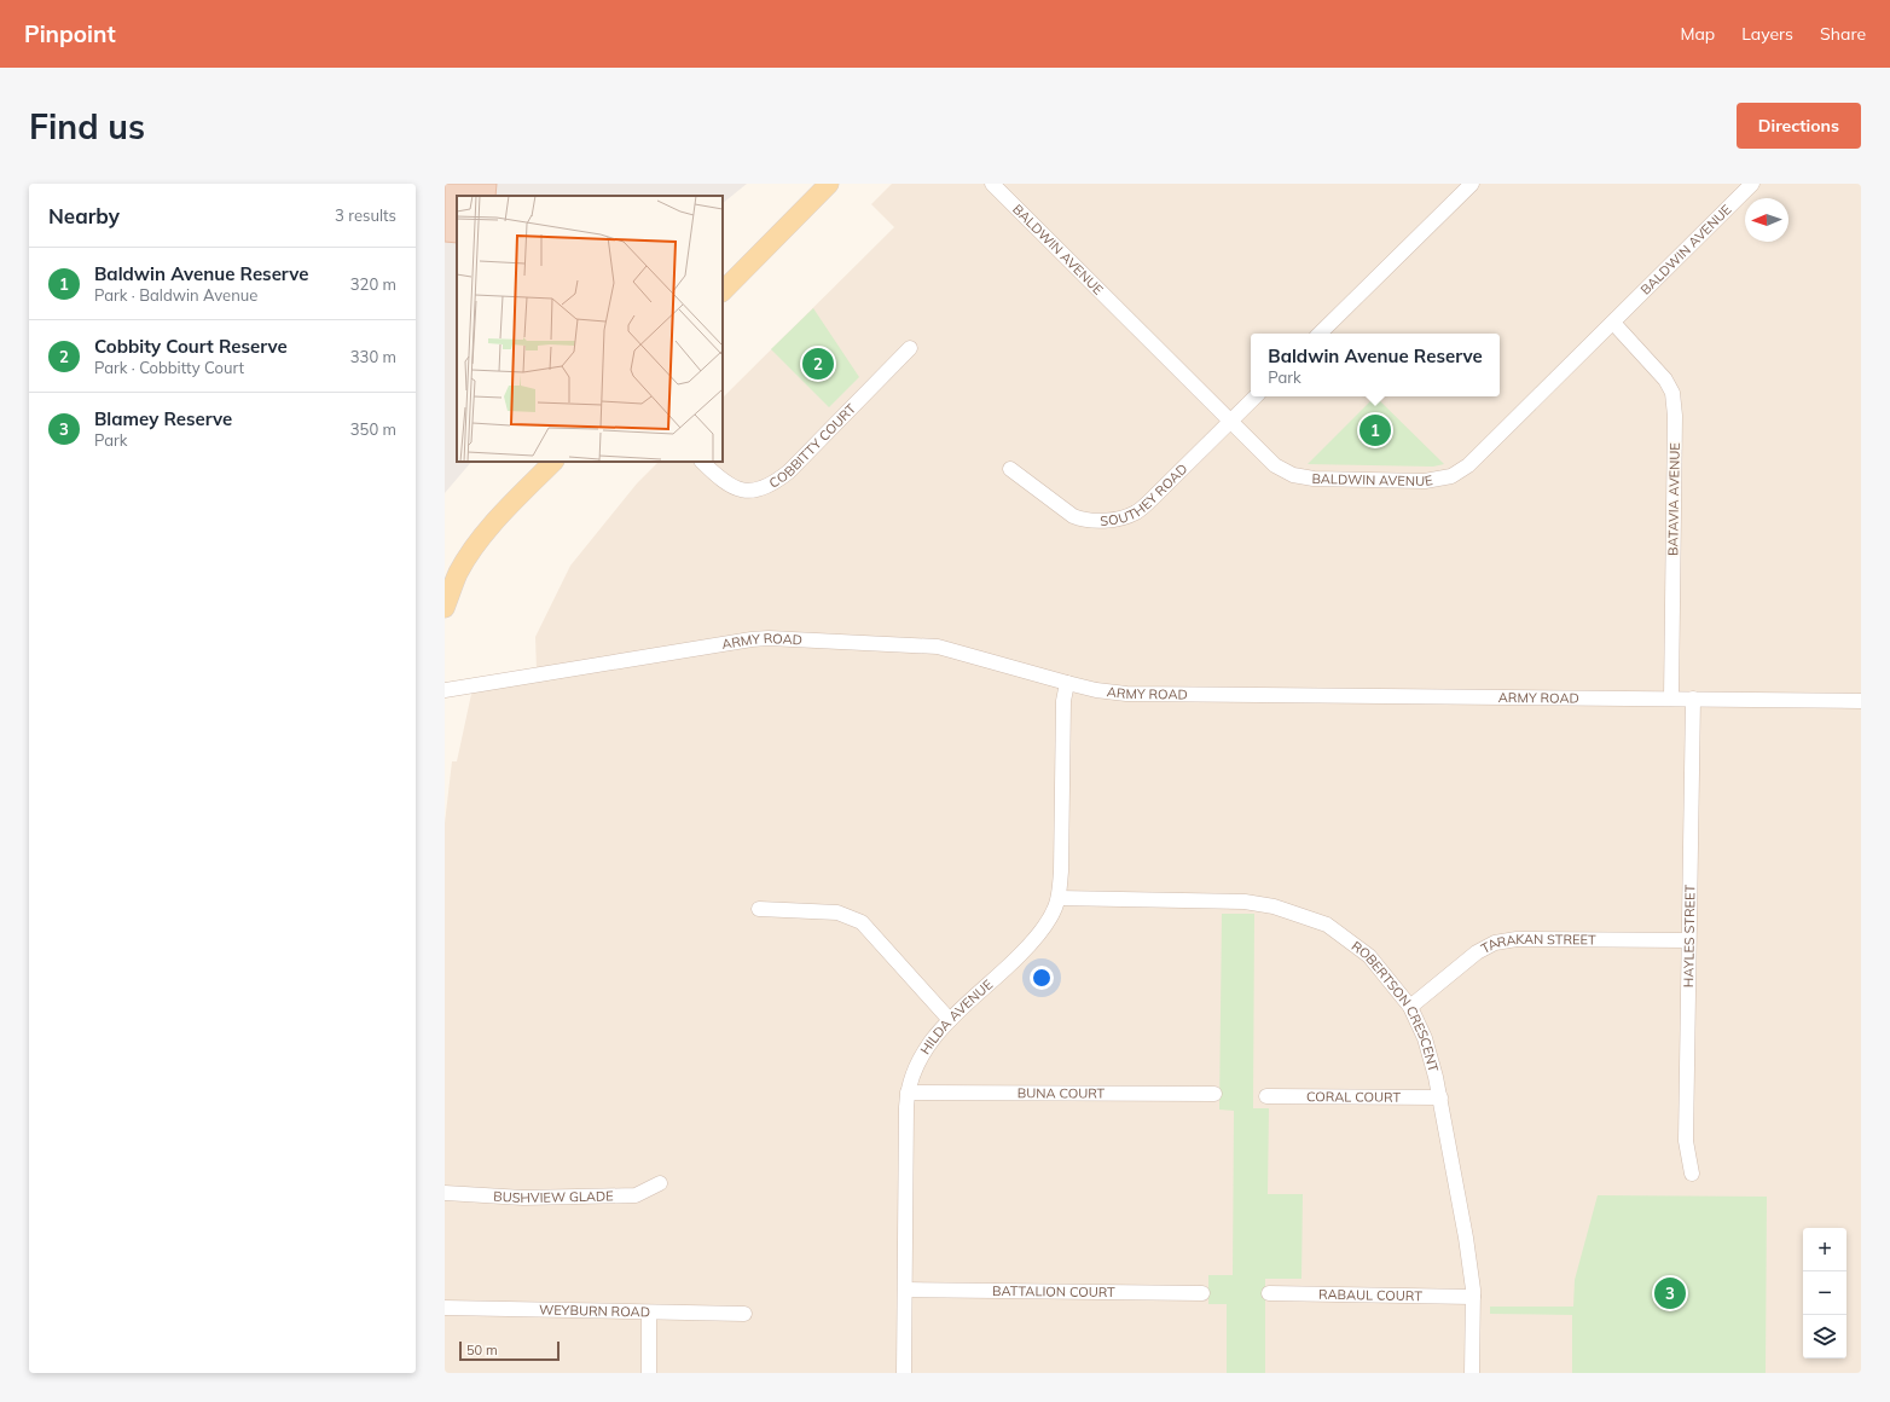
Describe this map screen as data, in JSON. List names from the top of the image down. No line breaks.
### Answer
{"streets":{"street":["BALDWIN AVENUE","COBBITTY COURT","SOUTHEY ROAD","BATAVIA AVENUE","ARMY ROAD","HAYLES STREET","TARAKAN STREET","ROBERTSON CRESCENT","HILDA AVENUE","BUNA COURT","CORAL COURT","BUSHVIEW GLADE","BATTALION COURT","RABAUL COURT","WEYBURN ROAD"]},"crossings":[["BALDWIN AVENUE","SOUTHEY ROAD"],["BALDWIN AVENUE","BATAVIA AVENUE"],["BATAVIA AVENUE","ARMY ROAD"],["ARMY ROAD","HAYLES STREET"],["ARMY ROAD","HILDA AVENUE"],["HAYLES STREET","TARAKAN STREET"],["TARAKAN STREET","ROBERTSON CRESCENT"],["ROBERTSON CRESCENT","HILDA AVENUE"],["ROBERTSON CRESCENT","CORAL COURT"],["ROBERTSON CRESCENT","RABAUL COURT"],["HILDA AVENUE","BUNA COURT"],["HILDA AVENUE","BATTALION COURT"]],"scale_bar":"50 m","north":"left","page":{"header":"Pinpoint","nav":["Map","Layers","Share"],"buttons":"Directions","title":"Find us","heading":["Nearby","3 results"],"list":[{"mark":"1","name":"Baldwin Avenue Reserve","note":"Park · Baldwin Avenue","value":"320 m"},{"mark":"2","name":"Cobbity Court Reserve","note":"Park · Cobbitty Court","value":"330 m"},{"mark":"3","name":"Blamey Reserve","note":"Park","value":"350 m"}],"popup":["Baldwin Avenue Reserve","Park"],"pins":["2","1","3"],"map_buttons":["+","−"],"scale":"50 m"}}
